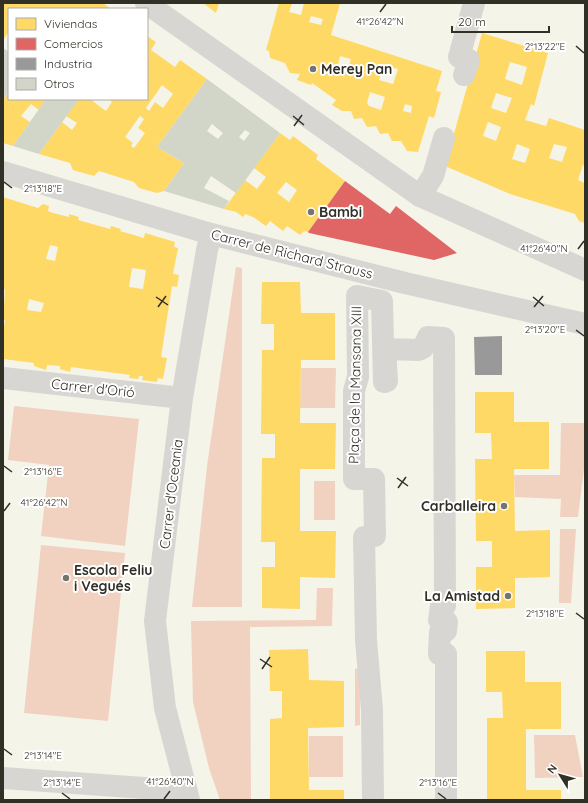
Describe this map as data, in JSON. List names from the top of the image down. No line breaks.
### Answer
{"streets":{"street":["Carrer de Richard Strauss","Plaça de la Mansana XIII","Carrer d'Orió","Carrer d'Oceania"]},"crossings":[["Carrer de Richard Strauss","Carrer d'Oceania"],["Carrer d'Orió","Carrer d'Oceania"]],"places":["Merey Pan","Bambi","Carballeira","Escola Feliu i Vegués","La Amistad"],"legend":["Viviendas","Comercios","Industria","Otros"],"scale_bar":"20 m","north":"top left","coordinates":["41°26'42\"N","2°13'22\"E","2°13'18\"E","41°26'40\"N","2°13'20\"E","2°13'16\"E","2°13'14\"E"]}
